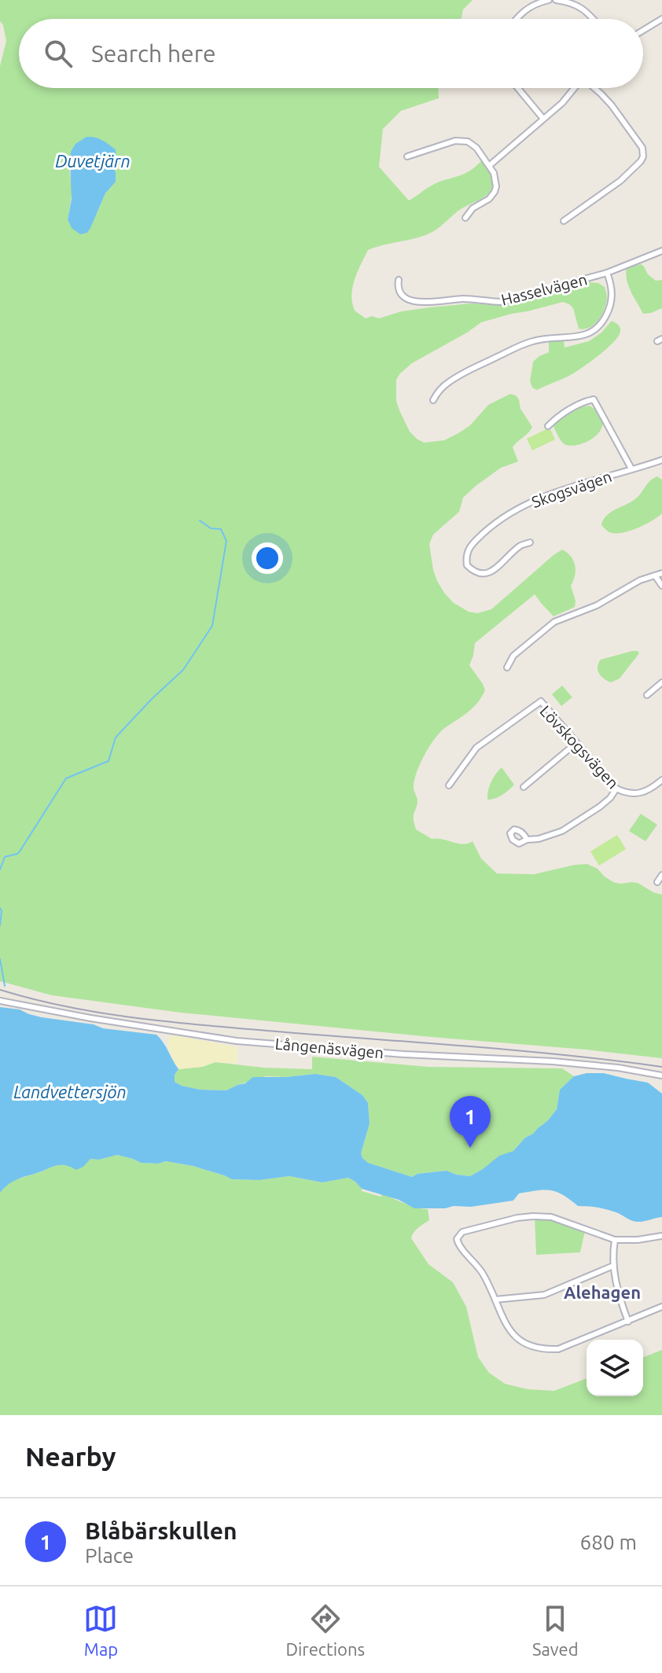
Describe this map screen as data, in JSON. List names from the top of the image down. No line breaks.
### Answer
{"streets":{"street":["Hasselvägen","Skogsvägen","Lövskogsvägen","Långenäsvägen"]},"districts":["Alehagen"],"water":["Duvetjärn","Landvettersjön"],"page":{"search":"Search here","pins":"1","heading":"Nearby","list":[{"mark":"1","name":"Blåbärskullen","note":"Place","value":"680 m"}],"nav":["Map","Directions","Saved"]}}
